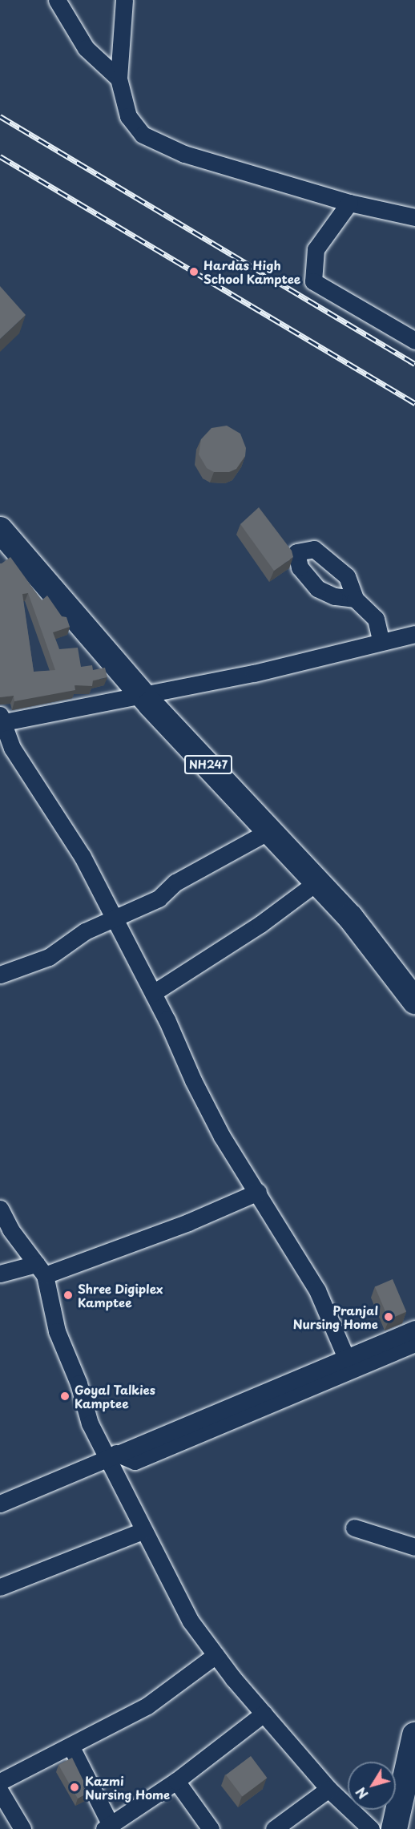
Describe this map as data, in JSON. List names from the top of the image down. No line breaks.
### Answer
{"streets":{"highway":["NH247"]},"places":["Hardas High School Kamptee","Shree Digiplex Kamptee","Pranjal Nursing Home","Goyal Talkies Kamptee","Kazmi Nursing Home"],"north":"bottom left"}
